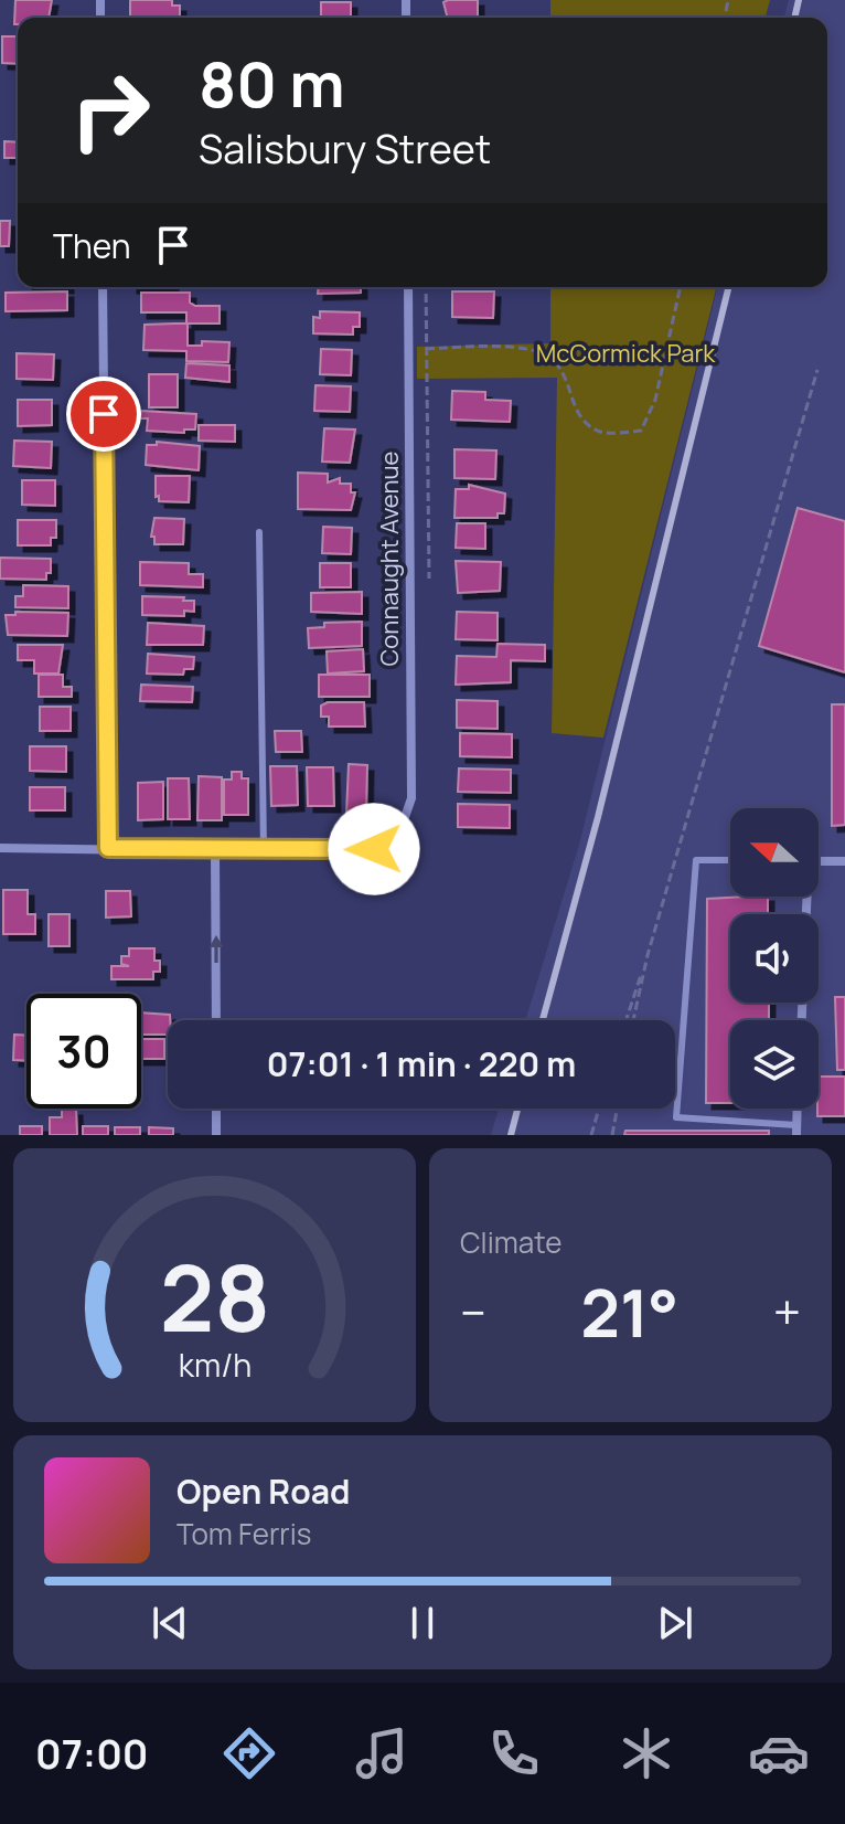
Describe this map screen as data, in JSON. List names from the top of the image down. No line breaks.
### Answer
{"streets":{"street":["Connaught Avenue"]},"parks":["McCormick Park"],"north":"left","page":{"turn":["80 m","Salisbury Street"],"then":"Then","limit":"30","trip":"07:01 · 1 min · 220 m","tile":"Climate","heat":["−","21°","+"],"song":["Open Road","Tom Ferris"],"tabs":"07:00","gauge":["28","km/h"]}}
